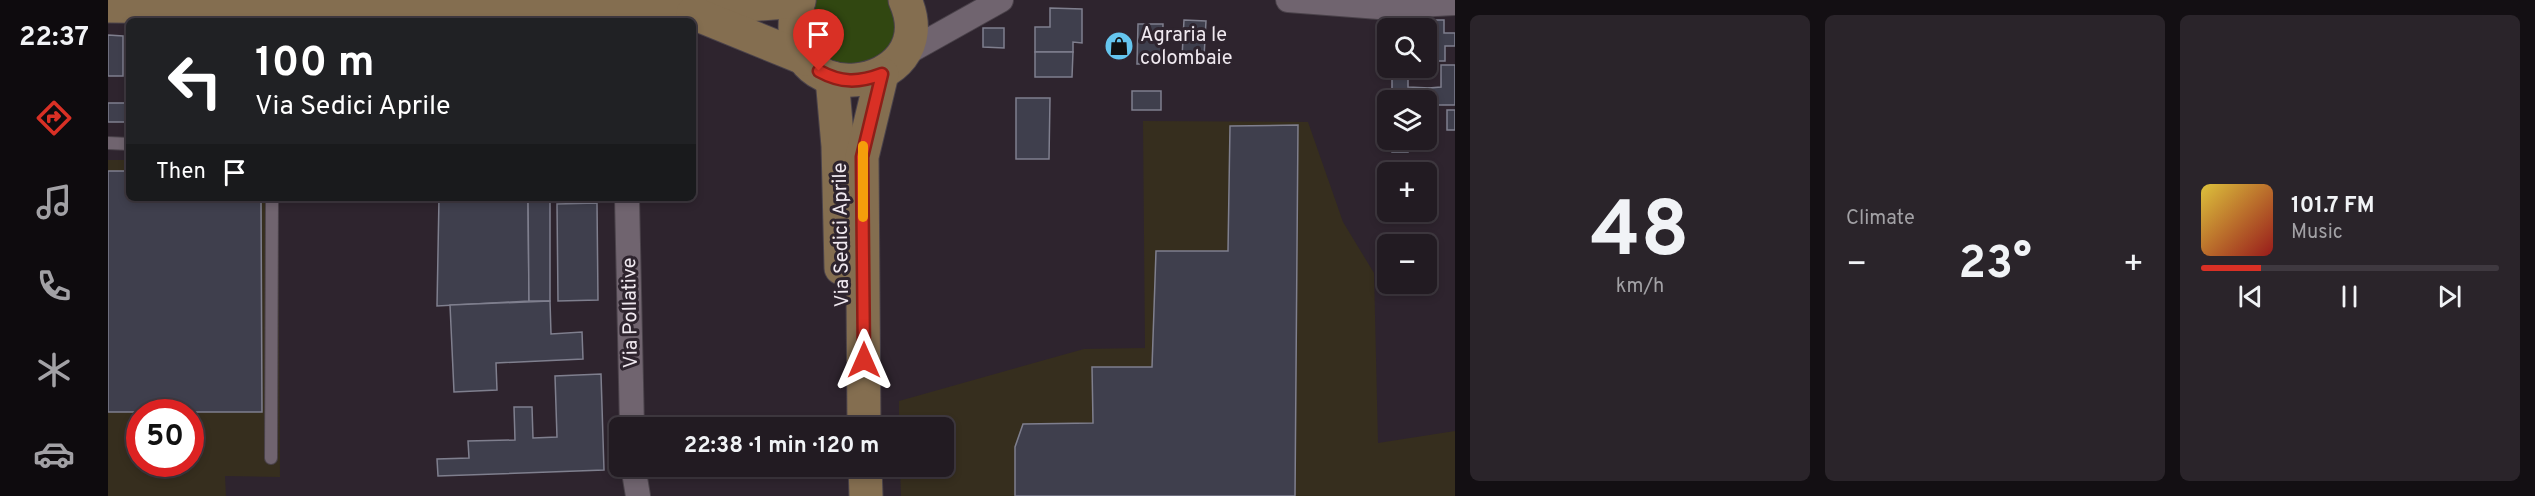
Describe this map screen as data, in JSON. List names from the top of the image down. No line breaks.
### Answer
{"streets":{"main road":["Via Sedici Aprile"],"street":["Via Pollative"]},"places":{"shop":["Agraria le colombaie"]},"page":{"tabs":"22:37","tile":[["48","km/h"],"Climate"],"map_buttons":["+","−"],"turn":["100 m","Via Sedici Aprile"],"then":"Then","song":["101.7 FM","Music"],"heat":["−","23°","+"],"limit":"50","trip":"22:38 · 1 min · 120 m"}}
